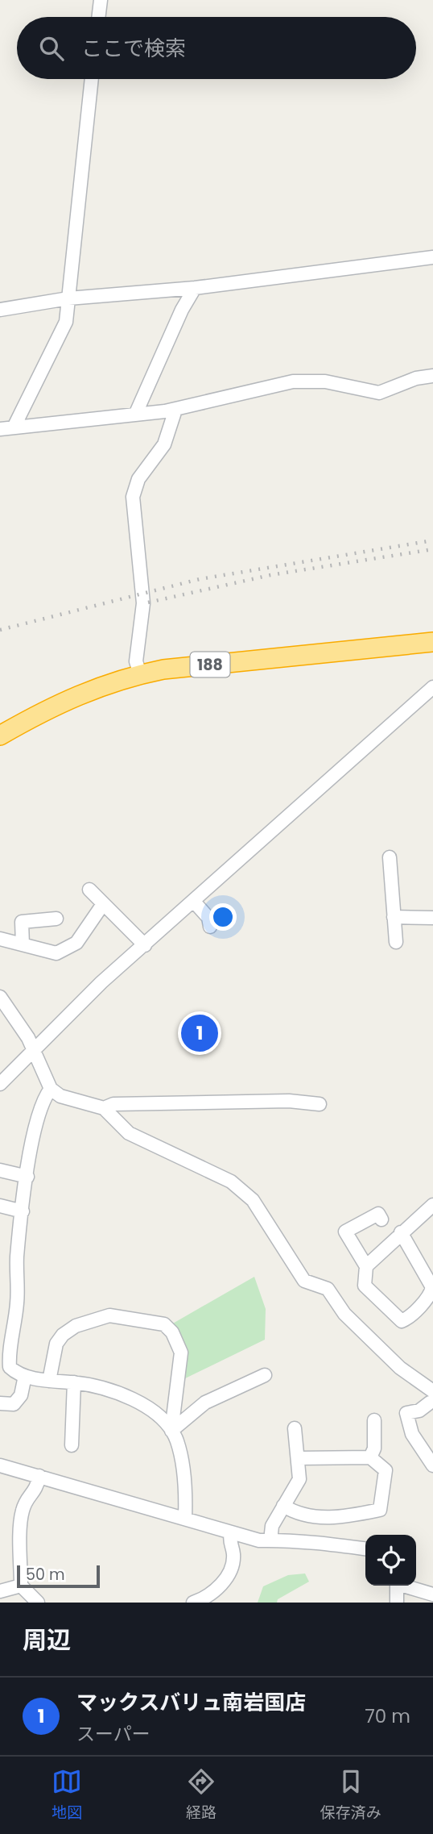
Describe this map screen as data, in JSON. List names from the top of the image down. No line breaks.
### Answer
{"streets":{"highway":["188"]},"scale_bar":"50 m","page":{"search":"ここで検索","pins":"1","scale":"50 m","heading":"周辺","list":[{"mark":"1","name":"マックスバリュ南岩国店","note":"スーパー","value":"70 m"}],"nav":["地図","経路","保存済み"]}}
